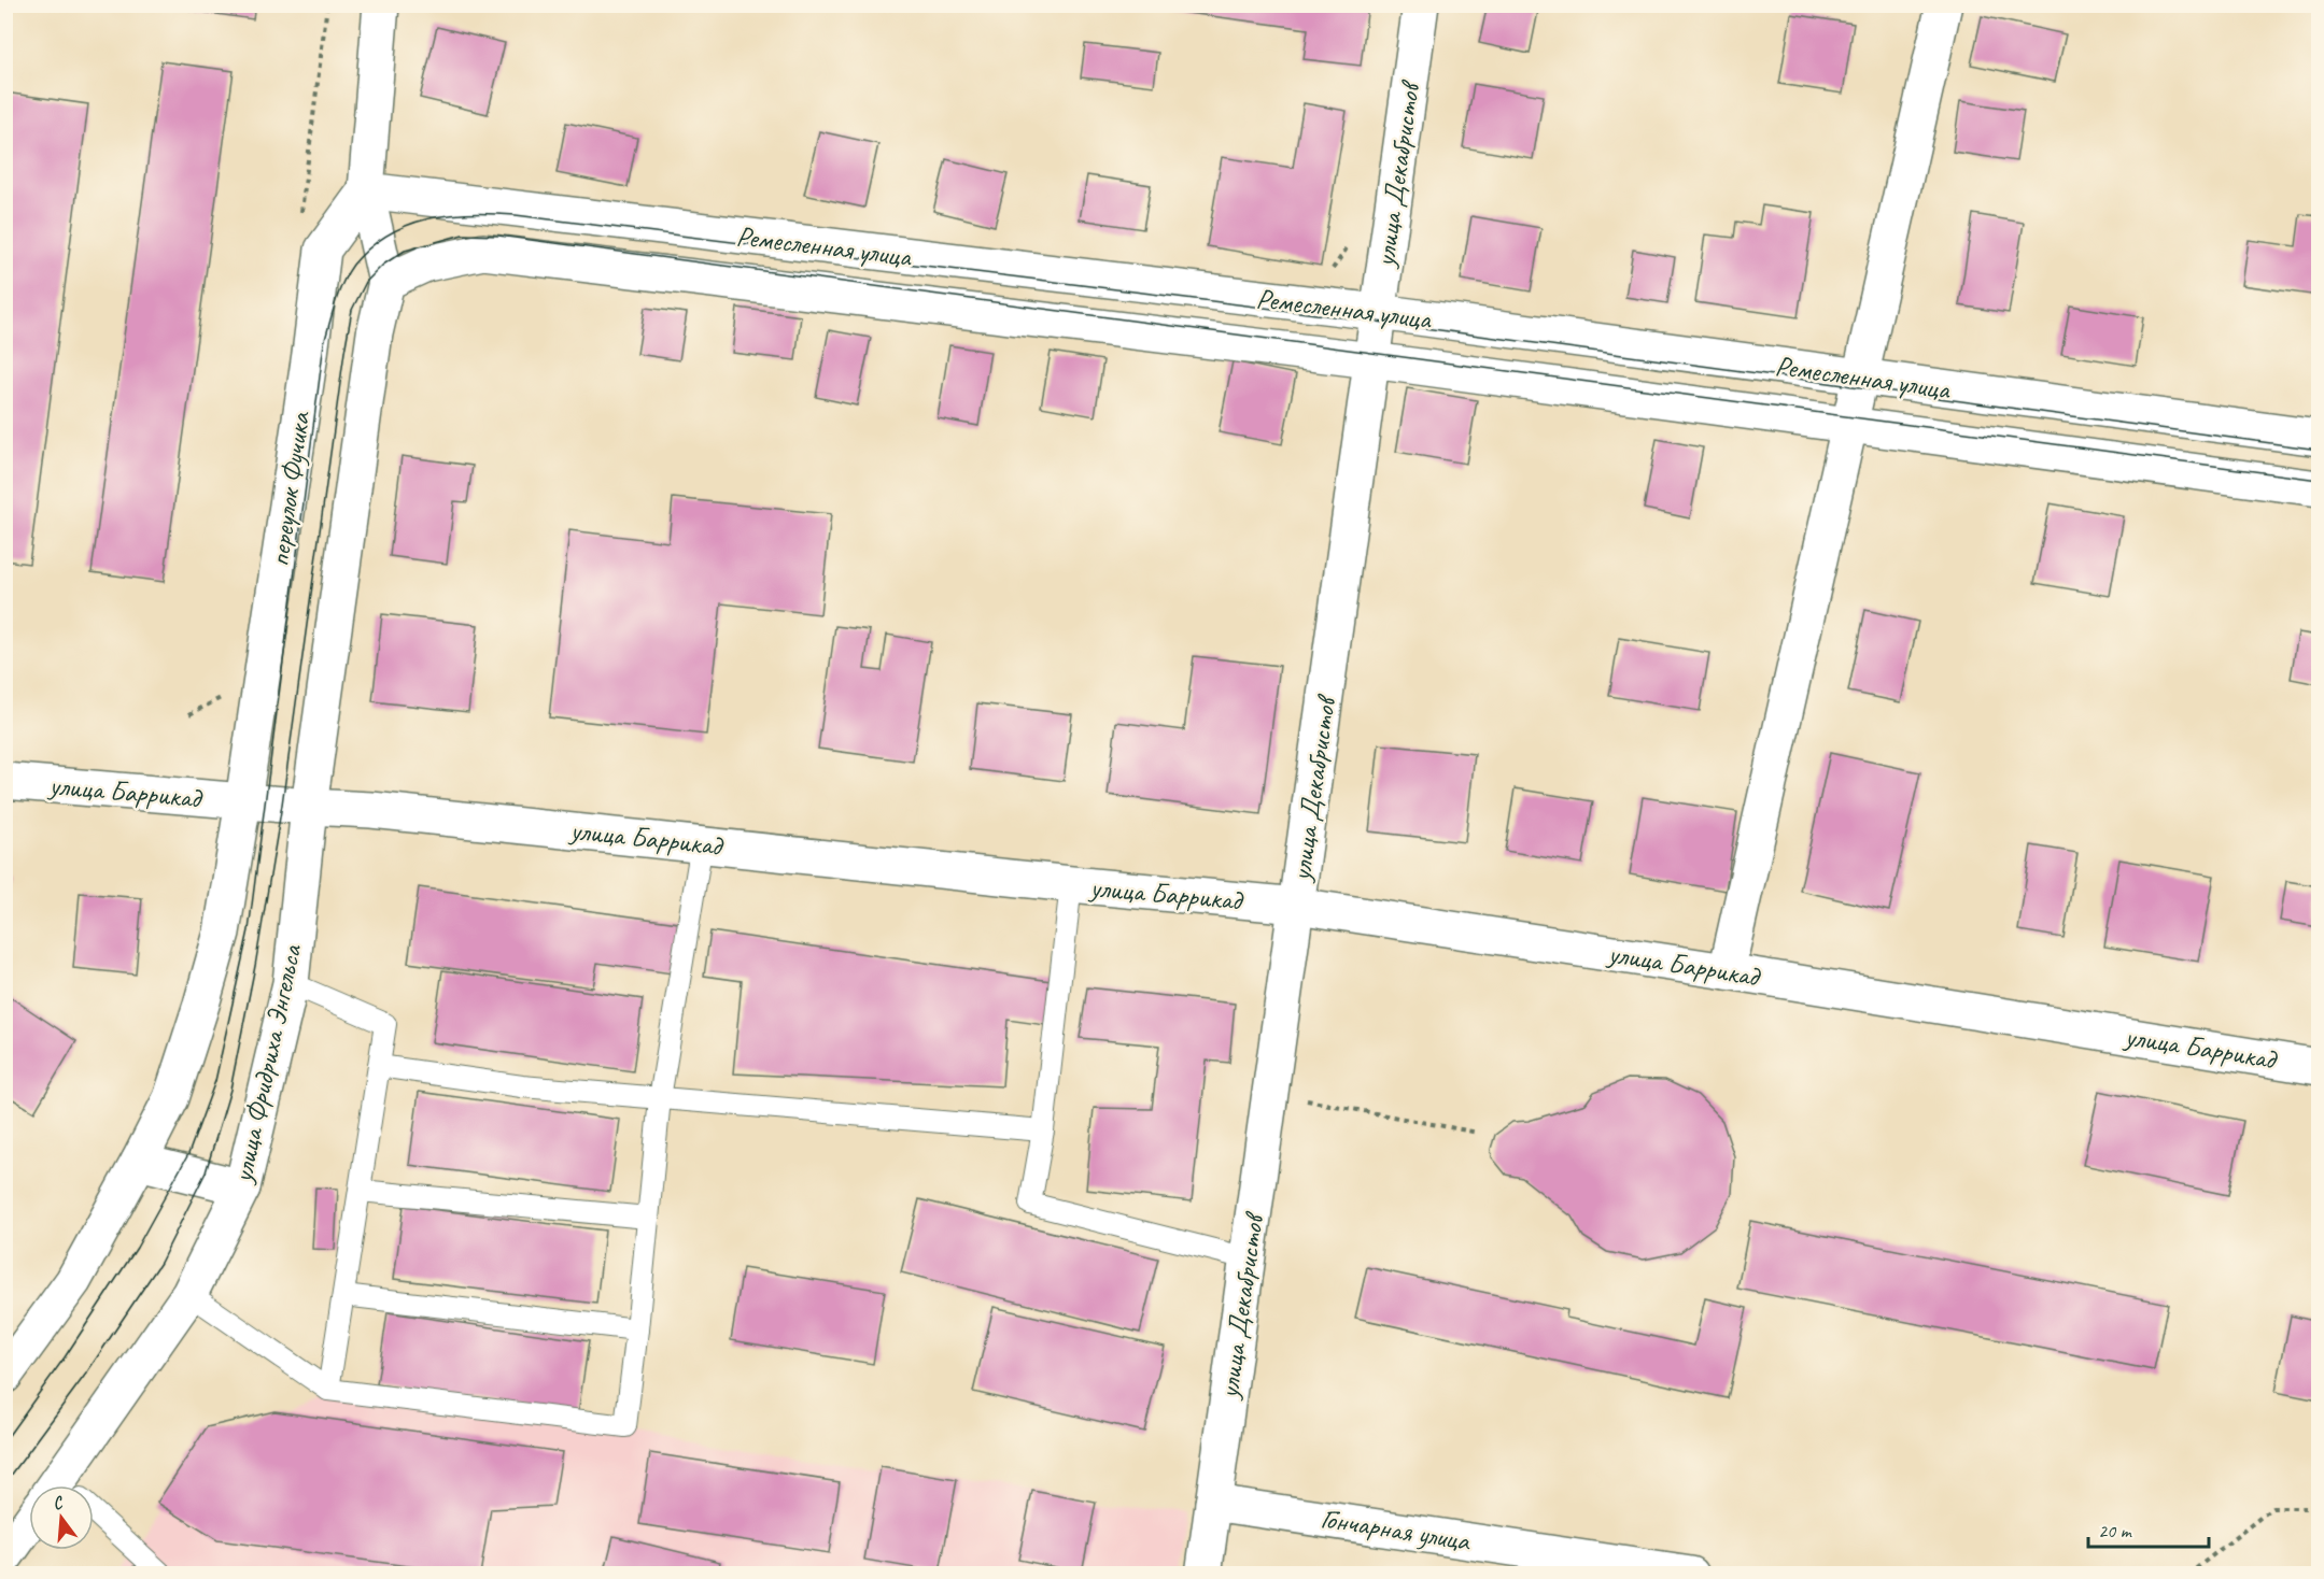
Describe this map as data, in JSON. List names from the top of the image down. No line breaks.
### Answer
{"streets":{"street":["улица Декабристов","Ремесленная улица","переулок Фучика","улица Баррикад","улица Фридриха Энгельса","Гончарная улица"]},"crossings":[["улица Декабристов","Ремесленная улица"],["улица Декабристов","улица Баррикад"],["улица Декабристов","Гончарная улица"],["Ремесленная улица","переулок Фучика"],["переулок Фучика","улица Баррикад"],["улица Баррикад","улица Фридриха Энгельса"]],"scale_bar":"20 m","north":"top"}
